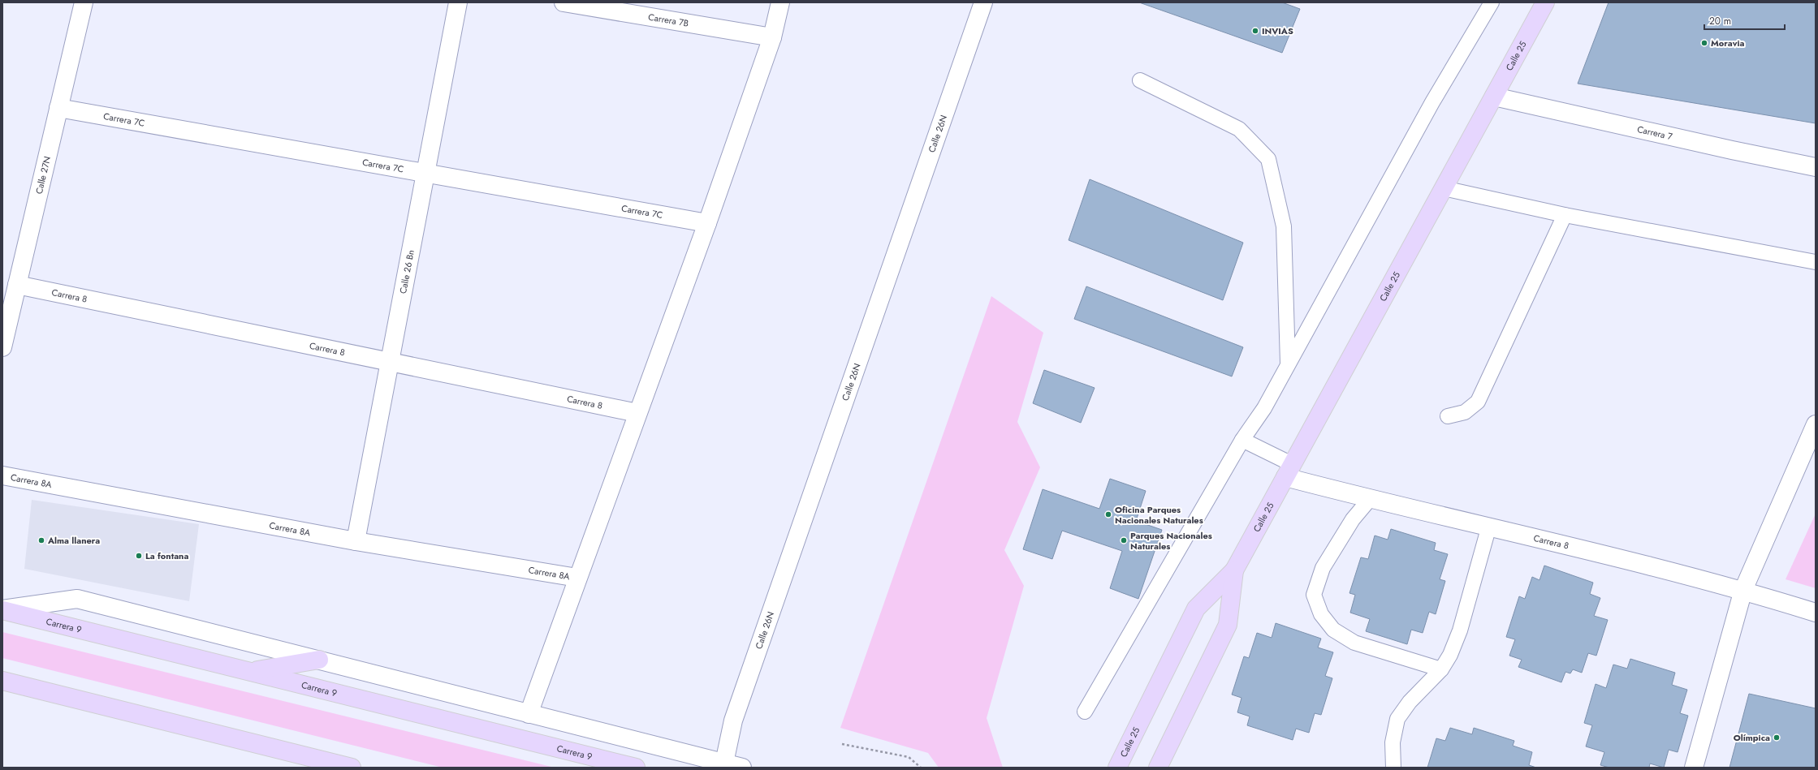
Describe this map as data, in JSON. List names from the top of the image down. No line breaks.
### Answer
{"streets":{"main road":["Calle 25","Carrera 9"],"street":["Carrera 7B","Carrera 7C","Carrera 7","Calle 26N","Calle 27N","Calle 26 Bn","Carrera 8","Carrera 8A"]},"crossings":[["Calle 25","Carrera 7"],["Calle 25","Carrera 8"],["Carrera 7C","Calle 27N"],["Carrera 7C","Calle 26 Bn"],["Calle 27N","Carrera 8"],["Calle 26 Bn","Carrera 8"],["Calle 26 Bn","Carrera 8A"]],"places":["INVIAS","Moravia","Oficina Parques Nacionales Naturales","Alma llanera","Parques Nacionales Naturales","La fontana","Olímpica"],"scale_bar":"20 m"}
